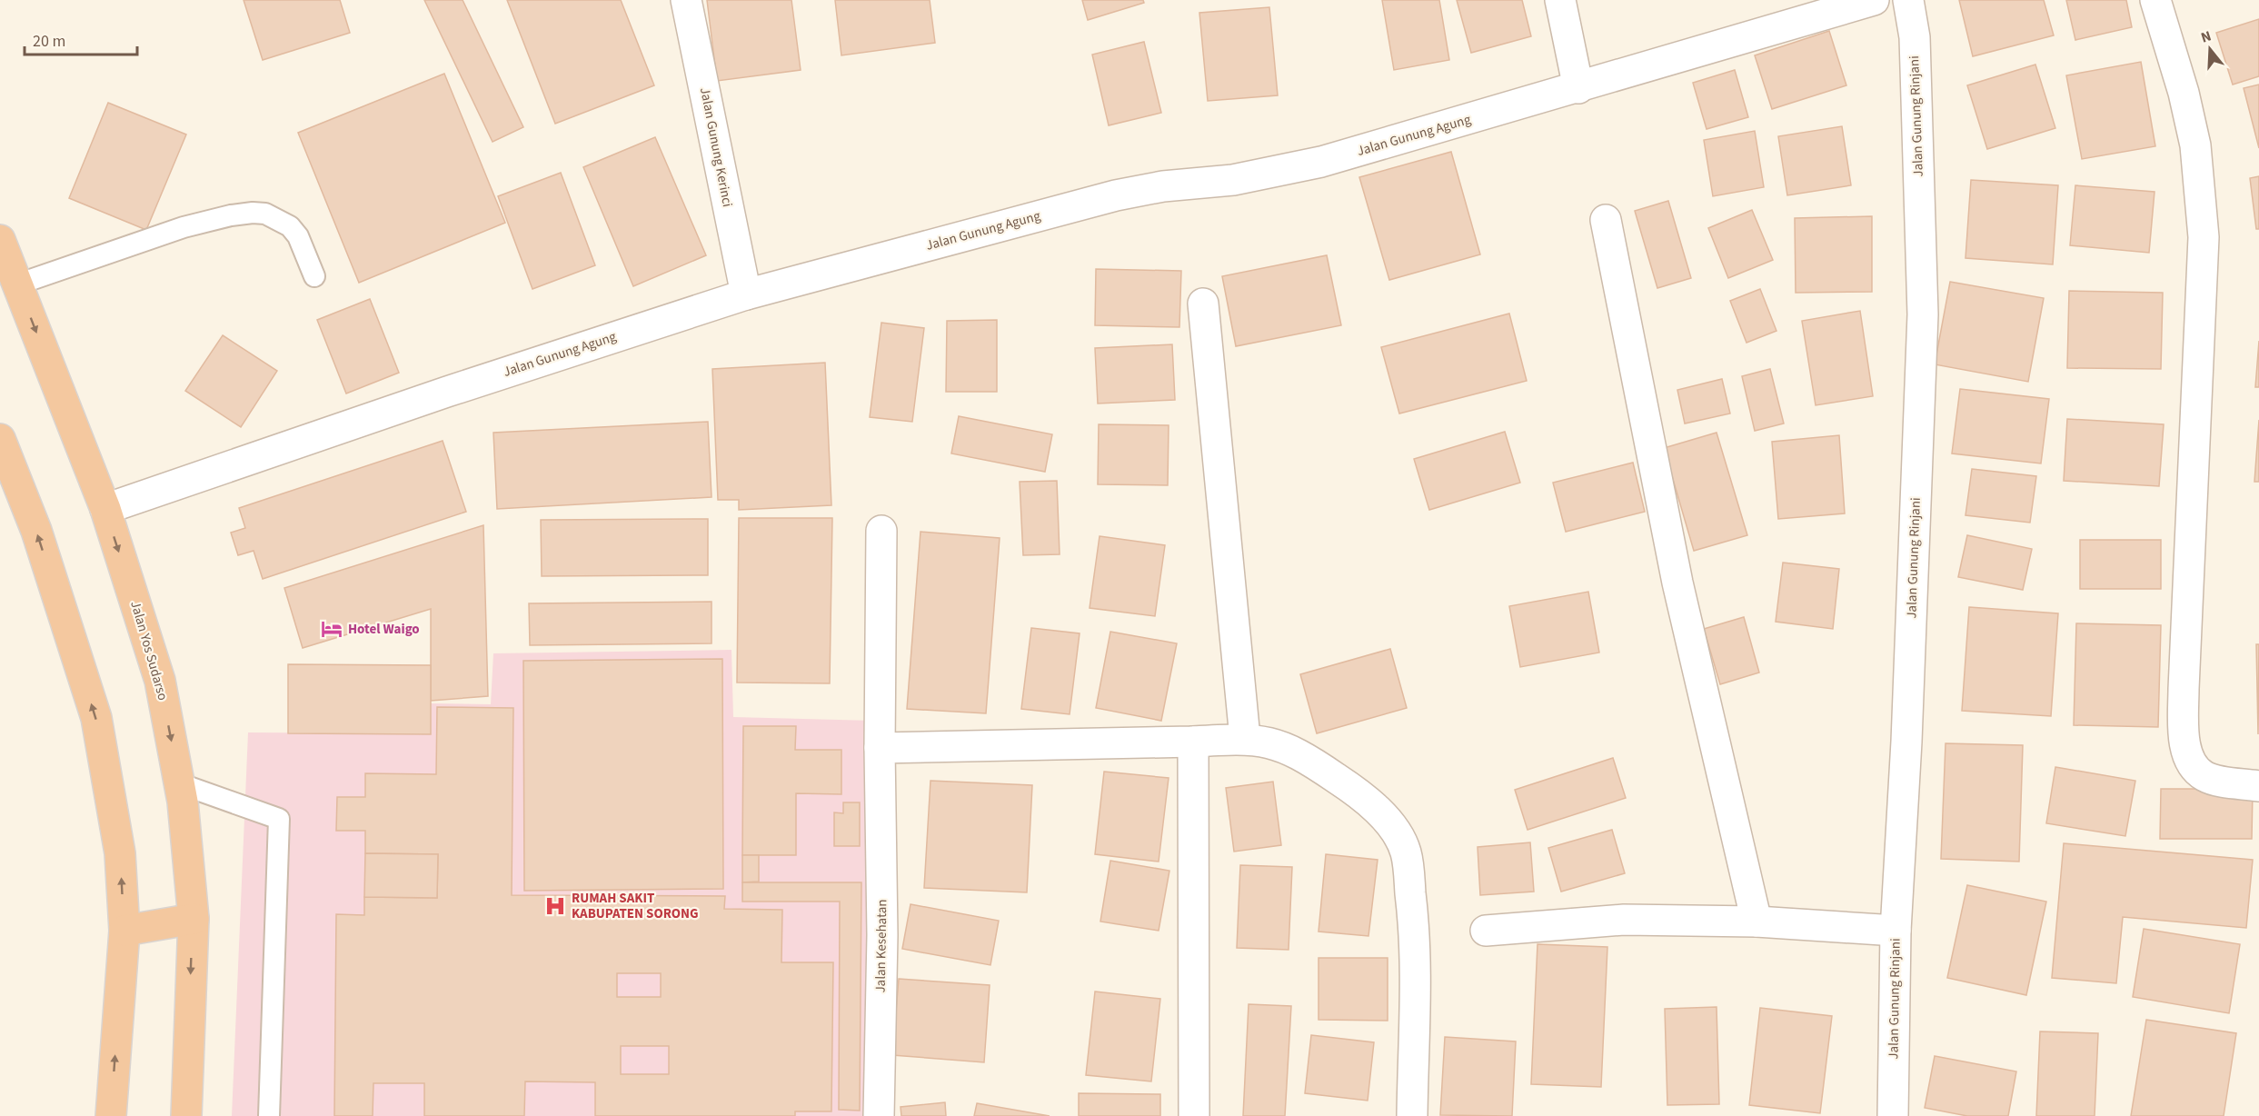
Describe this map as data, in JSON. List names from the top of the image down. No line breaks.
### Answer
{"streets":{"highway":["Jalan Yos Sudarso"],"street":["Jalan Gunung Rinjani","Jalan Gunung Agung","Jalan Gunung Kerinci","Jalan Kesehatan"]},"crossings":[["Jalan Gunung Agung","Jalan Gunung Kerinci"],["Jalan Gunung Agung","Jalan Yos Sudarso"]],"places":{"hotel":["Hotel Waigo"],"hospital":["RUMAH SAKIT KABUPATEN SORONG"]},"scale_bar":"20 m","north":"top"}
